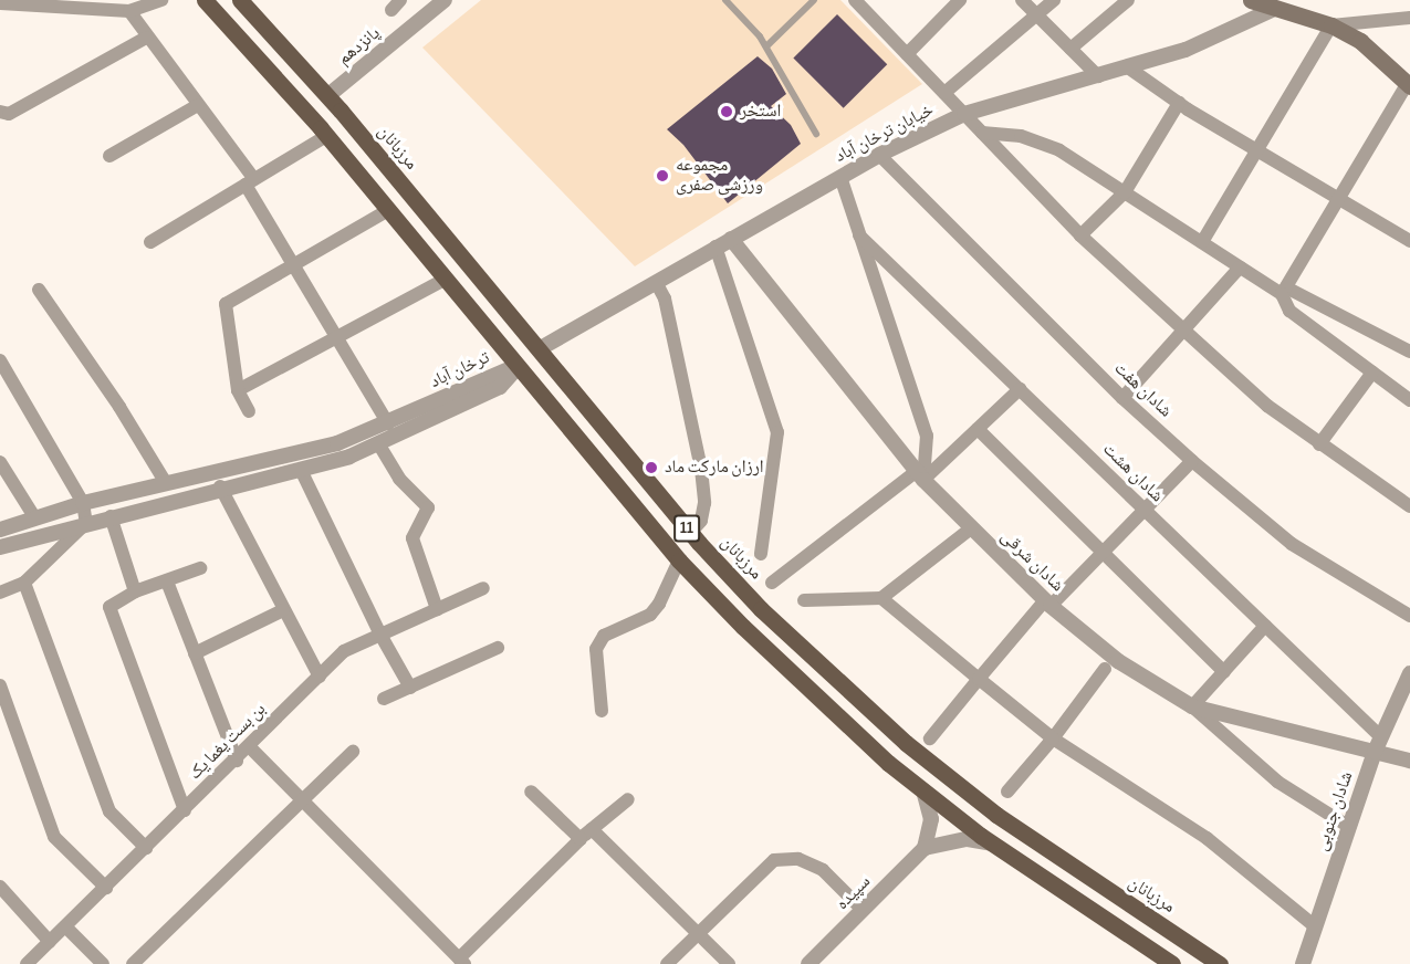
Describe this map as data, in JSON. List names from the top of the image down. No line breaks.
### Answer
{"streets":{"main road":["مرزبانان","11"],"street":["پانزدهم","خیابان ترخان آباد","ترخان آباد","شادان هفت","شادان هشت","شادان شرقی","بن بست یغما یک","شادان جنوبی","سپیده"]},"crossings":[["پانزدهم","مرزبانان"],["خیابان ترخان آباد","مرزبانان"],["خیابان ترخان آباد","شادان هفت"],["خیابان ترخان آباد","شادان شرقی"],["ترخان آباد","11"],["شادان هشت","شادان جنوبی"],["شادان شرقی","شادان جنوبی"]],"places":["استخر","مجموعه ورزشی صفری","ارزان مارکت ماد"]}
